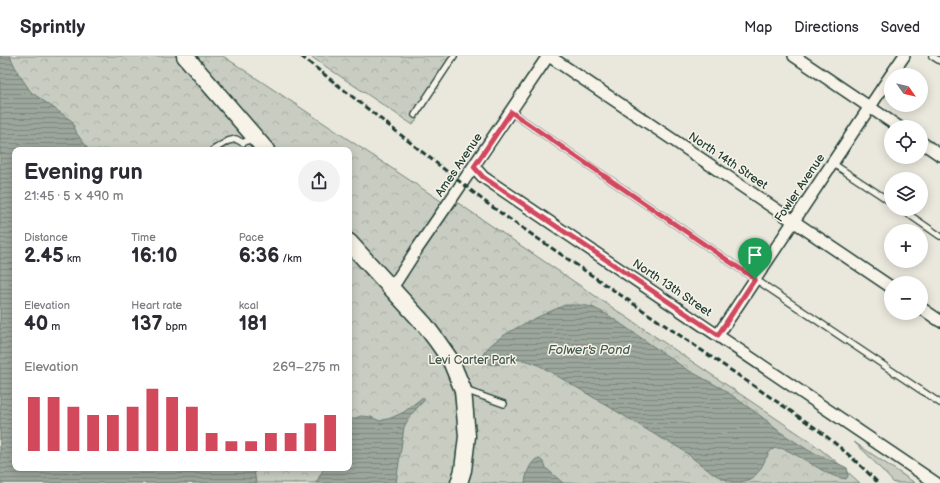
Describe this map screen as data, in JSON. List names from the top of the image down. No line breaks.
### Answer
{"streets":{"street":["North 14th Street","Ames Avenue","Fowler Avenue","North 13th Street"]},"crossings":[["North 14th Street","Ames Avenue"],["North 14th Street","Fowler Avenue"],["Ames Avenue","North 13th Street"],["Fowler Avenue","North 13th Street"]],"water":["Folwer's Pond"],"parks":["Levi Carter Park"],"north":"bottom right","page":{"header":"Sprintly","nav":["Map","Directions","Saved"],"map_buttons":["+","−"],"heading":["Evening run","21:45 · 5 × 490 m"],"stats":[["Distance","2.45 km"],["Time","16:10"],["Pace","6:36 /km"],["Elevation","40 m"],["Heart rate","137 bpm"],["kcal","181"]],"chart":["Elevation","269–275 m"]}}
